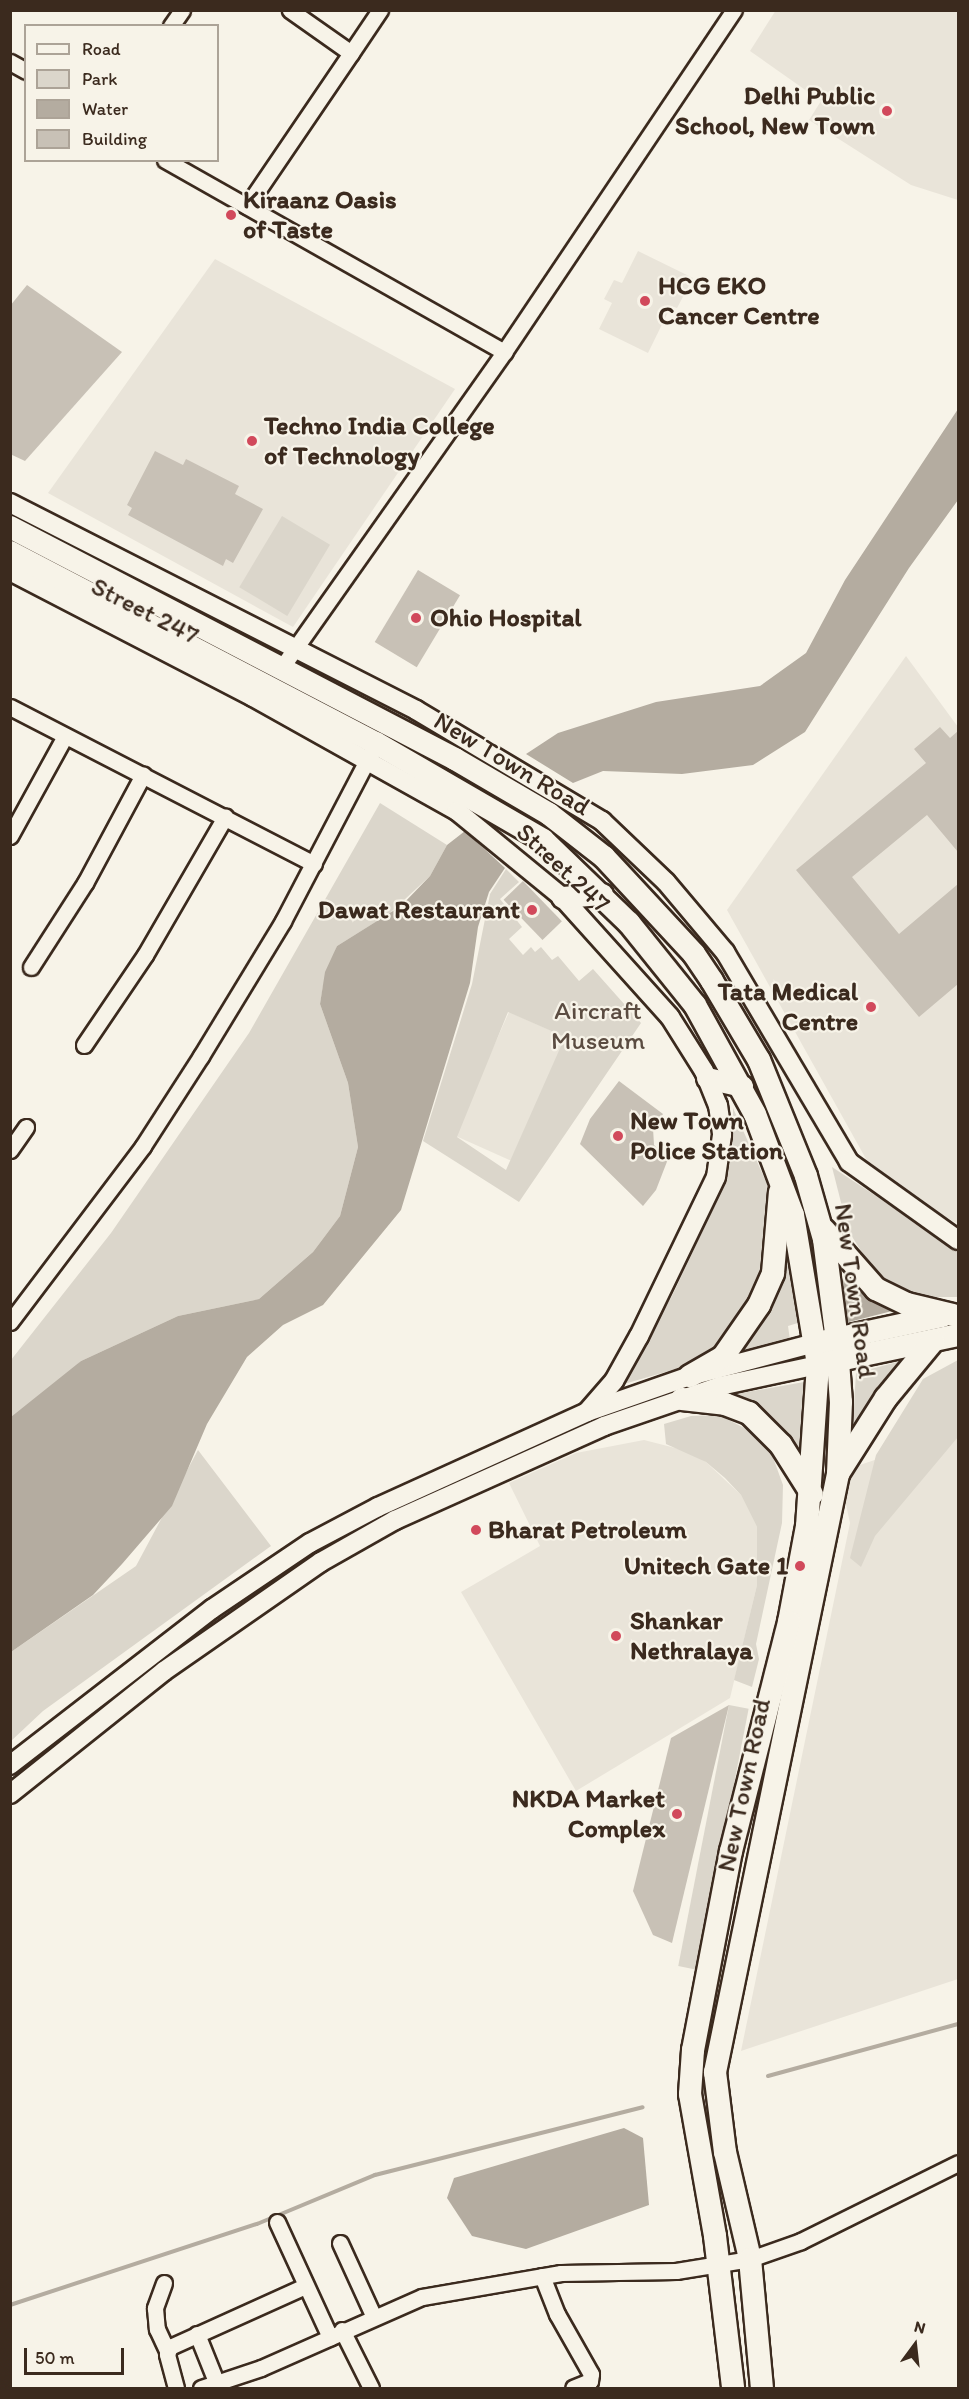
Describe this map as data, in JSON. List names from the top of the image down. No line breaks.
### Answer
{"streets":{"main road":["New Town Road"],"street":["Street 247"]},"parks":["Aircraft Museum"],"places":["Delhi Public School, New Town","Kiraanz Oasis of Taste","HCG EKO Cancer Centre","Techno India College of Technology","Ohio Hospital","Dawat Restaurant","Tata Medical Centre","New Town Police Station","Bharat Petroleum","Unitech Gate 1","Shankar Nethralaya","NKDA Market Complex"],"legend":["Road","Park","Water","Building"],"scale_bar":"50 m","north":"top"}
